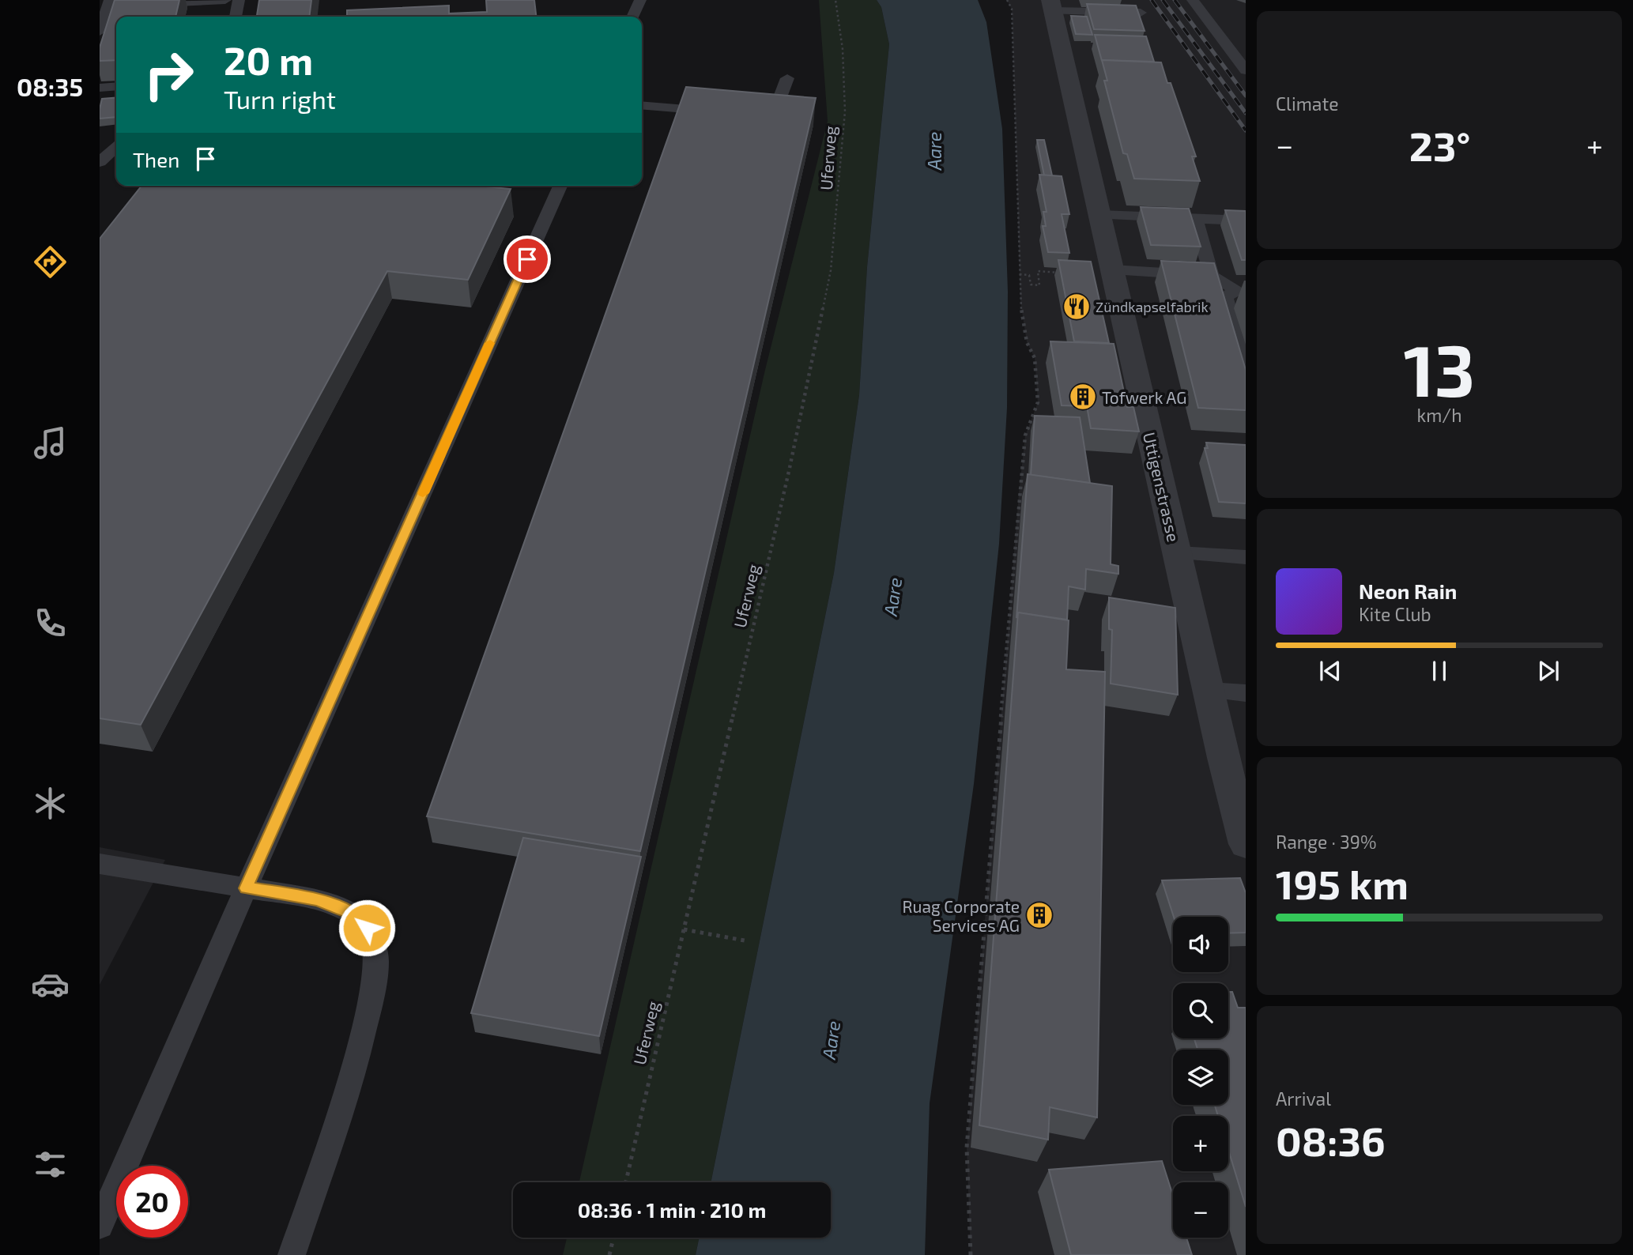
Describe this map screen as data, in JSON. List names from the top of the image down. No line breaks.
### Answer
{"streets":{"street":["Uttigenstrasse"],"path":["Uferweg"]},"water":["Aare"],"places":{"restaurant":["Zündkapselfabrik"],"building":["Tofwerk AG","Ruag Corporate Services AG"]},"page":{"tabs":"08:35","tile":["Climate",["13","km/h"],["Range · 39%","195 km"],["Arrival","08:36"]],"turn":["20 m","Turn right"],"heat":["−","23°","+"],"then":"Then","song":["Neon Rain","Kite Club"],"map_buttons":["+","−"],"limit":"20","trip":"08:36 · 1 min · 210 m"}}
